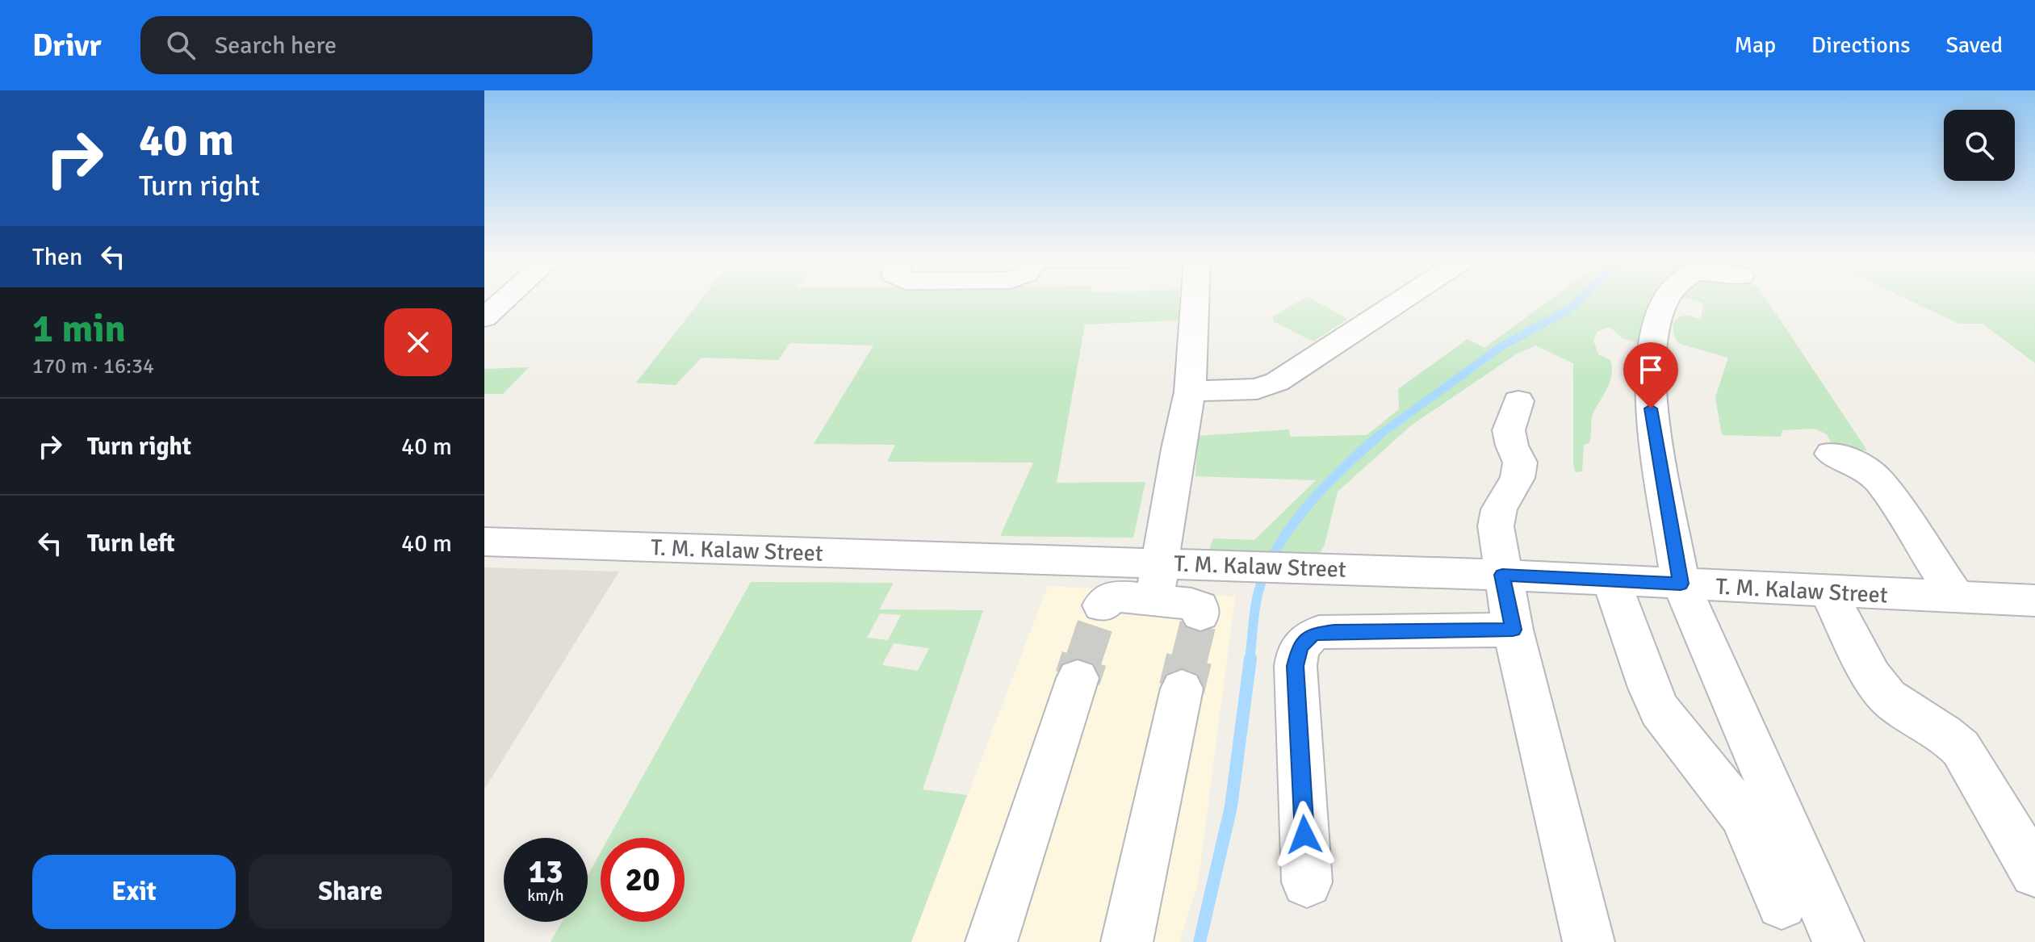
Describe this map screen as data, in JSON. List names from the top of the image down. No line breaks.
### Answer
{"streets":{"street":["T. M. Kalaw Street"]},"page":{"header":"Drivr","search":"Search here","nav":["Map","Directions","Saved"],"turn":["40 m","Turn right"],"then":"Then","heading":["1 min","170 m · 16:34"],"list":[{"name":"Turn right","value":"40 m"},{"name":"Turn left","value":"40 m"}],"speed":"13 km/h","limit":"20","buttons":["Exit","Share"]}}
